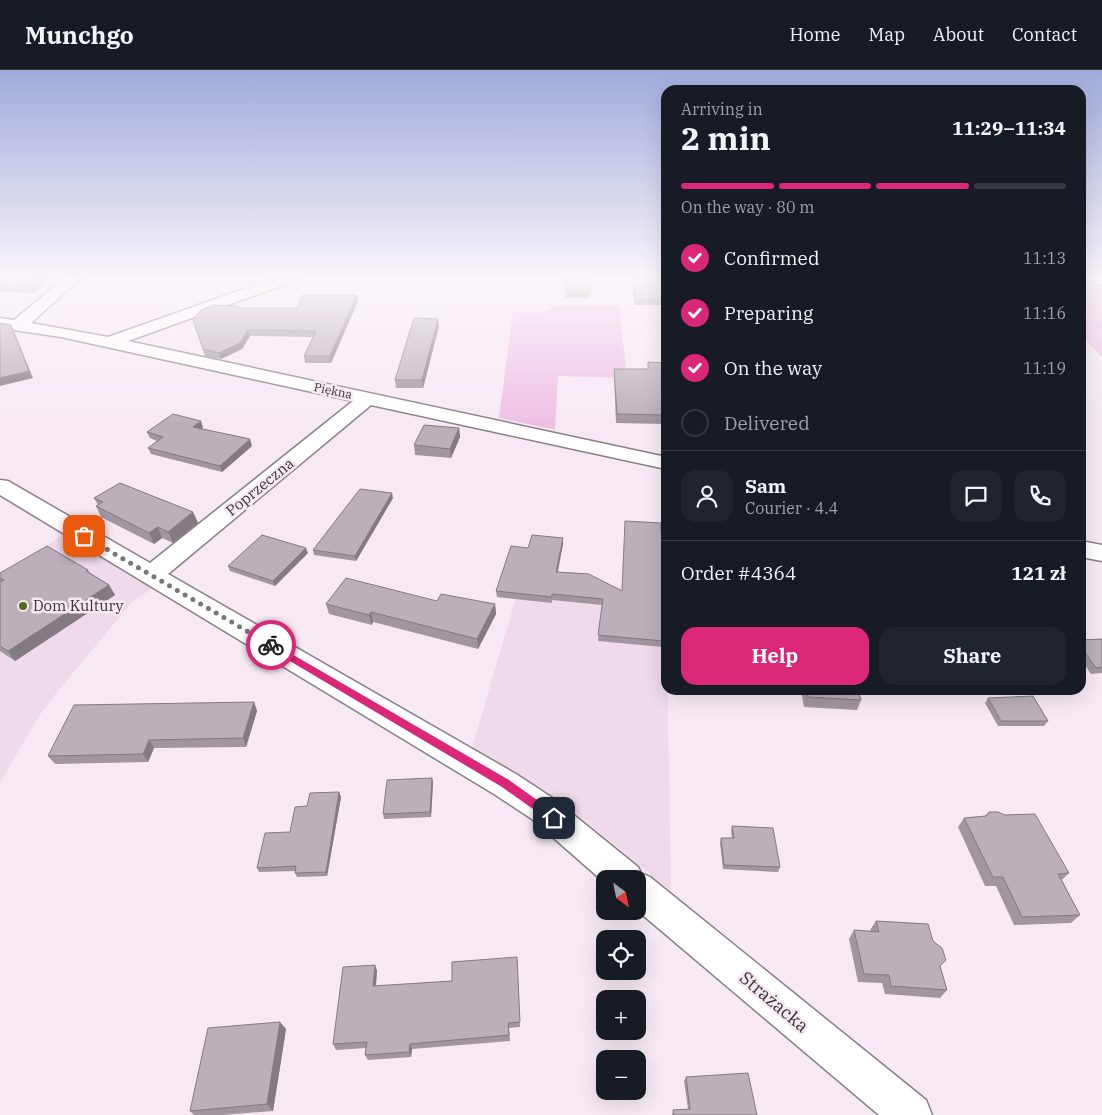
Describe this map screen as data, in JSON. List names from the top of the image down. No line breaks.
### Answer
{"streets":{"street":["Piękna","Poprzeczna","Strażacka"]},"crossings":[["Piękna","Poprzeczna"]],"places":["Dom Kultury"],"north":"bottom right","page":{"header":"Munchgo","nav":["Home","Map","About","Contact"],"heading":["2 min","Arriving in","11:29–11:34"],"panel":["Sam","Courier · 4.4","Order #4364","121 zł"],"bar":"On the way · 80 m","list":[["Confirmed","11:13"],["Preparing","11:16"],["On the way","11:19"],"Delivered"],"buttons":["Help","Share"],"map_buttons":["+","−"]}}
